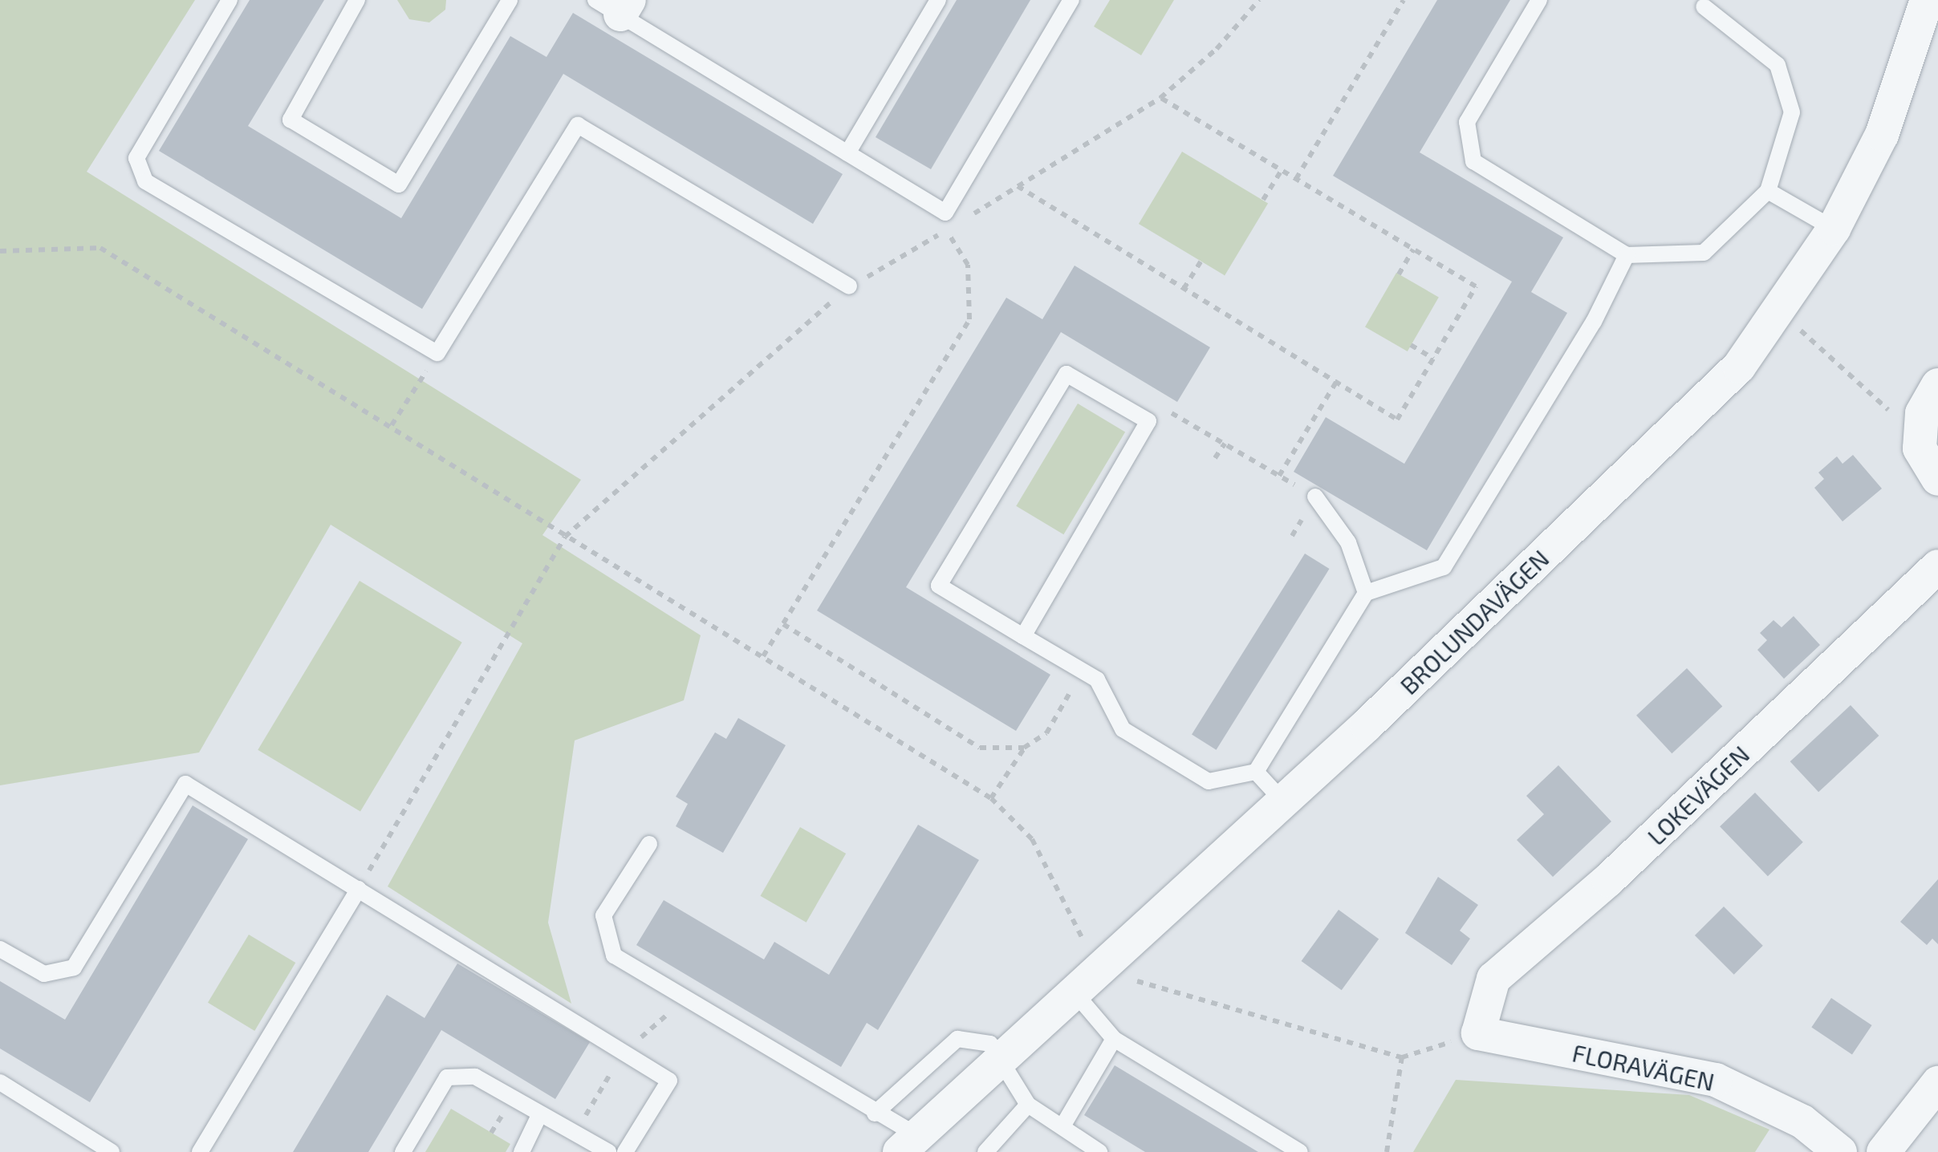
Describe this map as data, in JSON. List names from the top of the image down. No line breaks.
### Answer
{"streets":{"street":["BROLUNDAVÄGEN","LOKEVÄGEN","FLORAVÄGEN"]},"crossings":[["LOKEVÄGEN","FLORAVÄGEN"]]}
